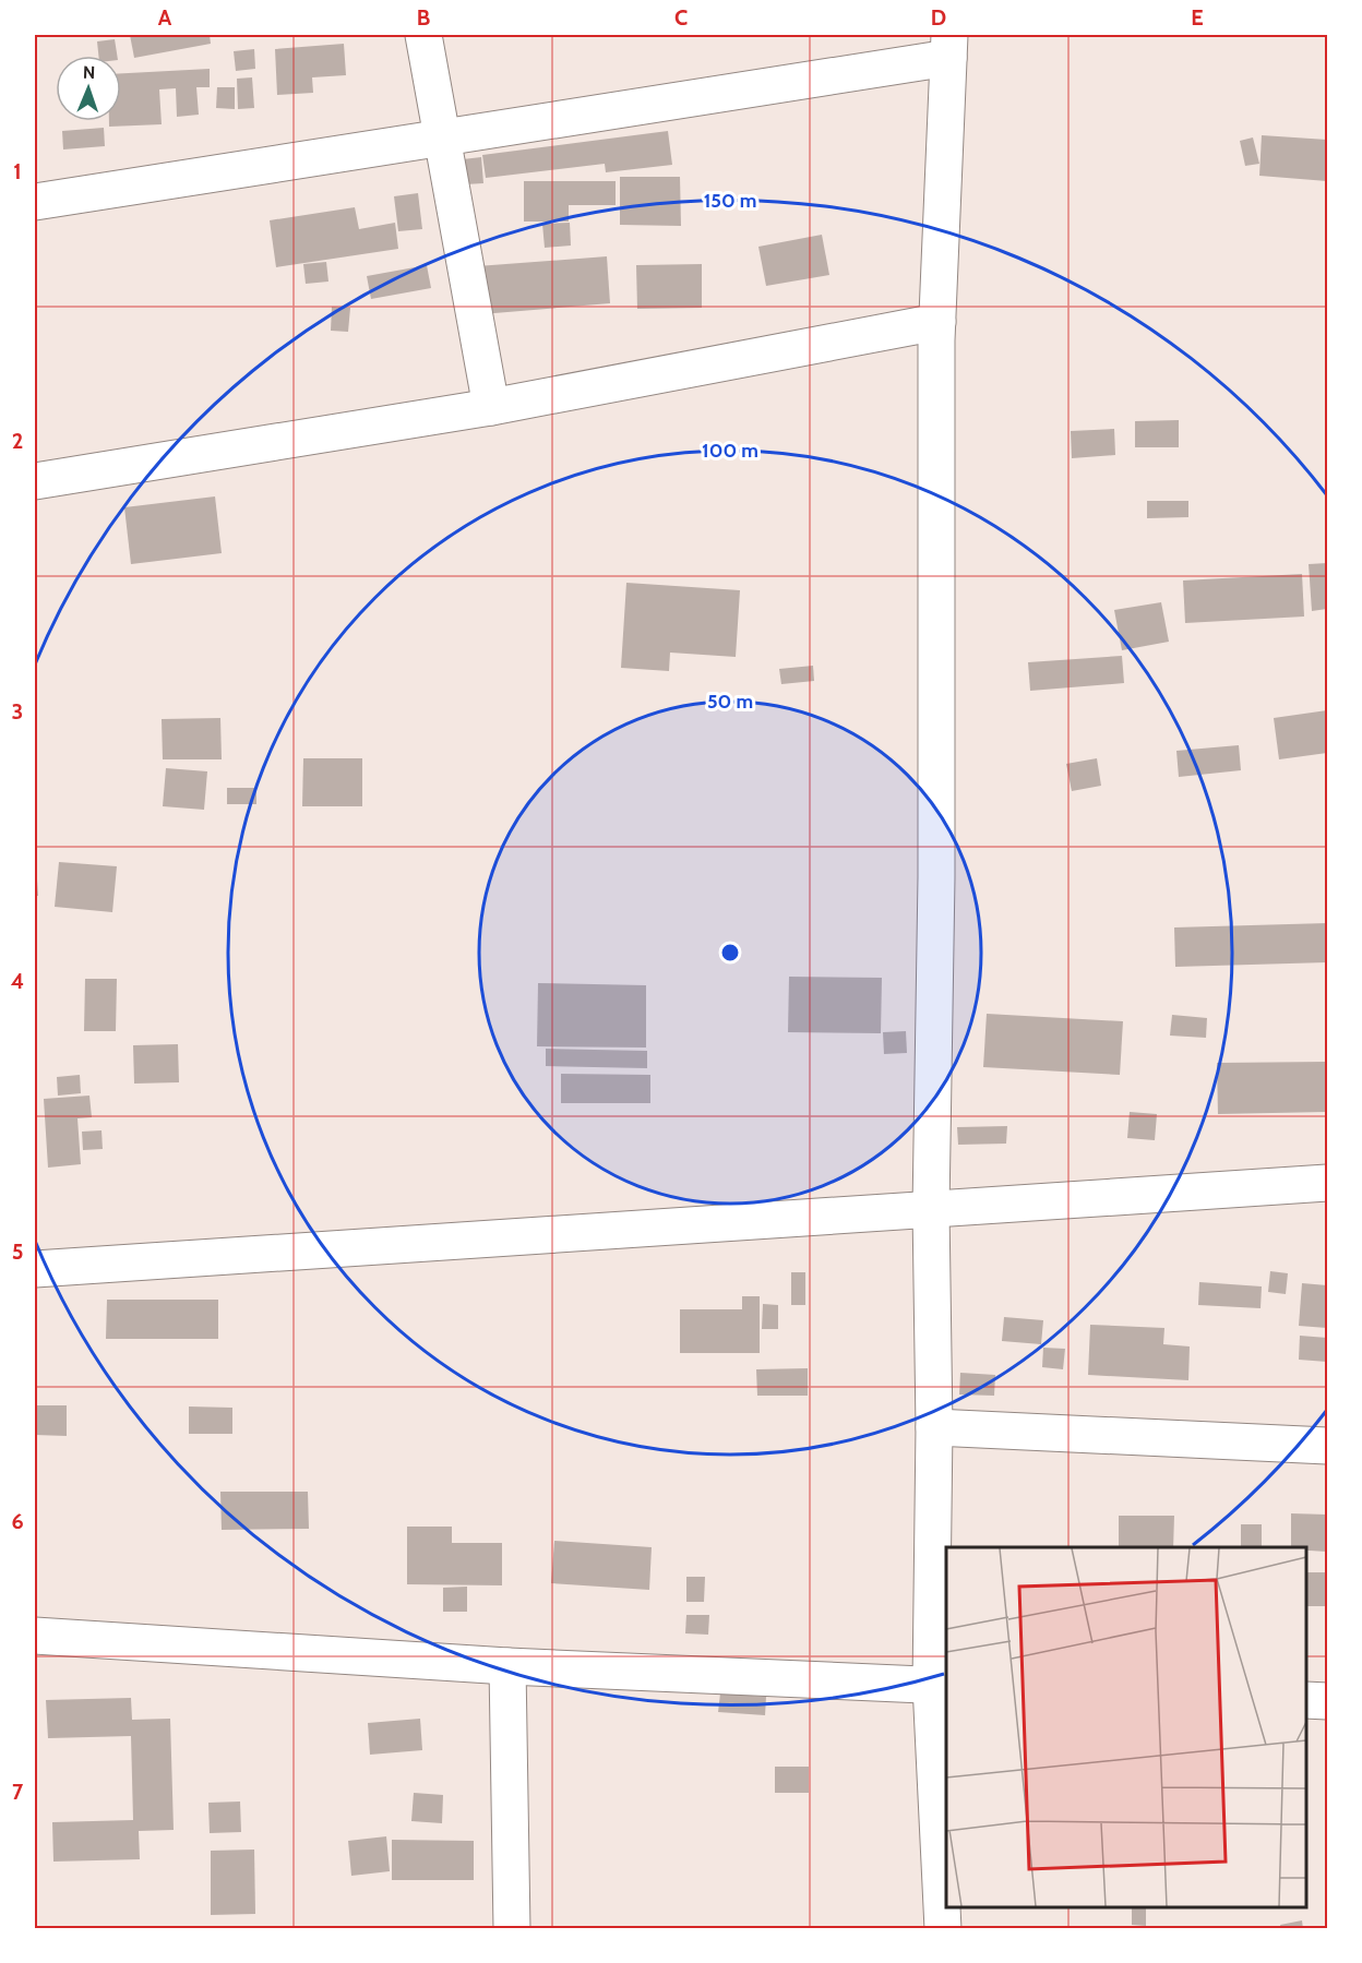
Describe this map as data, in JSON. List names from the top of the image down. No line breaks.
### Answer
{"north":"top","grid":{"columns":["A","B","C","D","E"],"rows":["1","2","3","4","5","6","7"]},"rings":["150 m","100 m","50 m"]}
